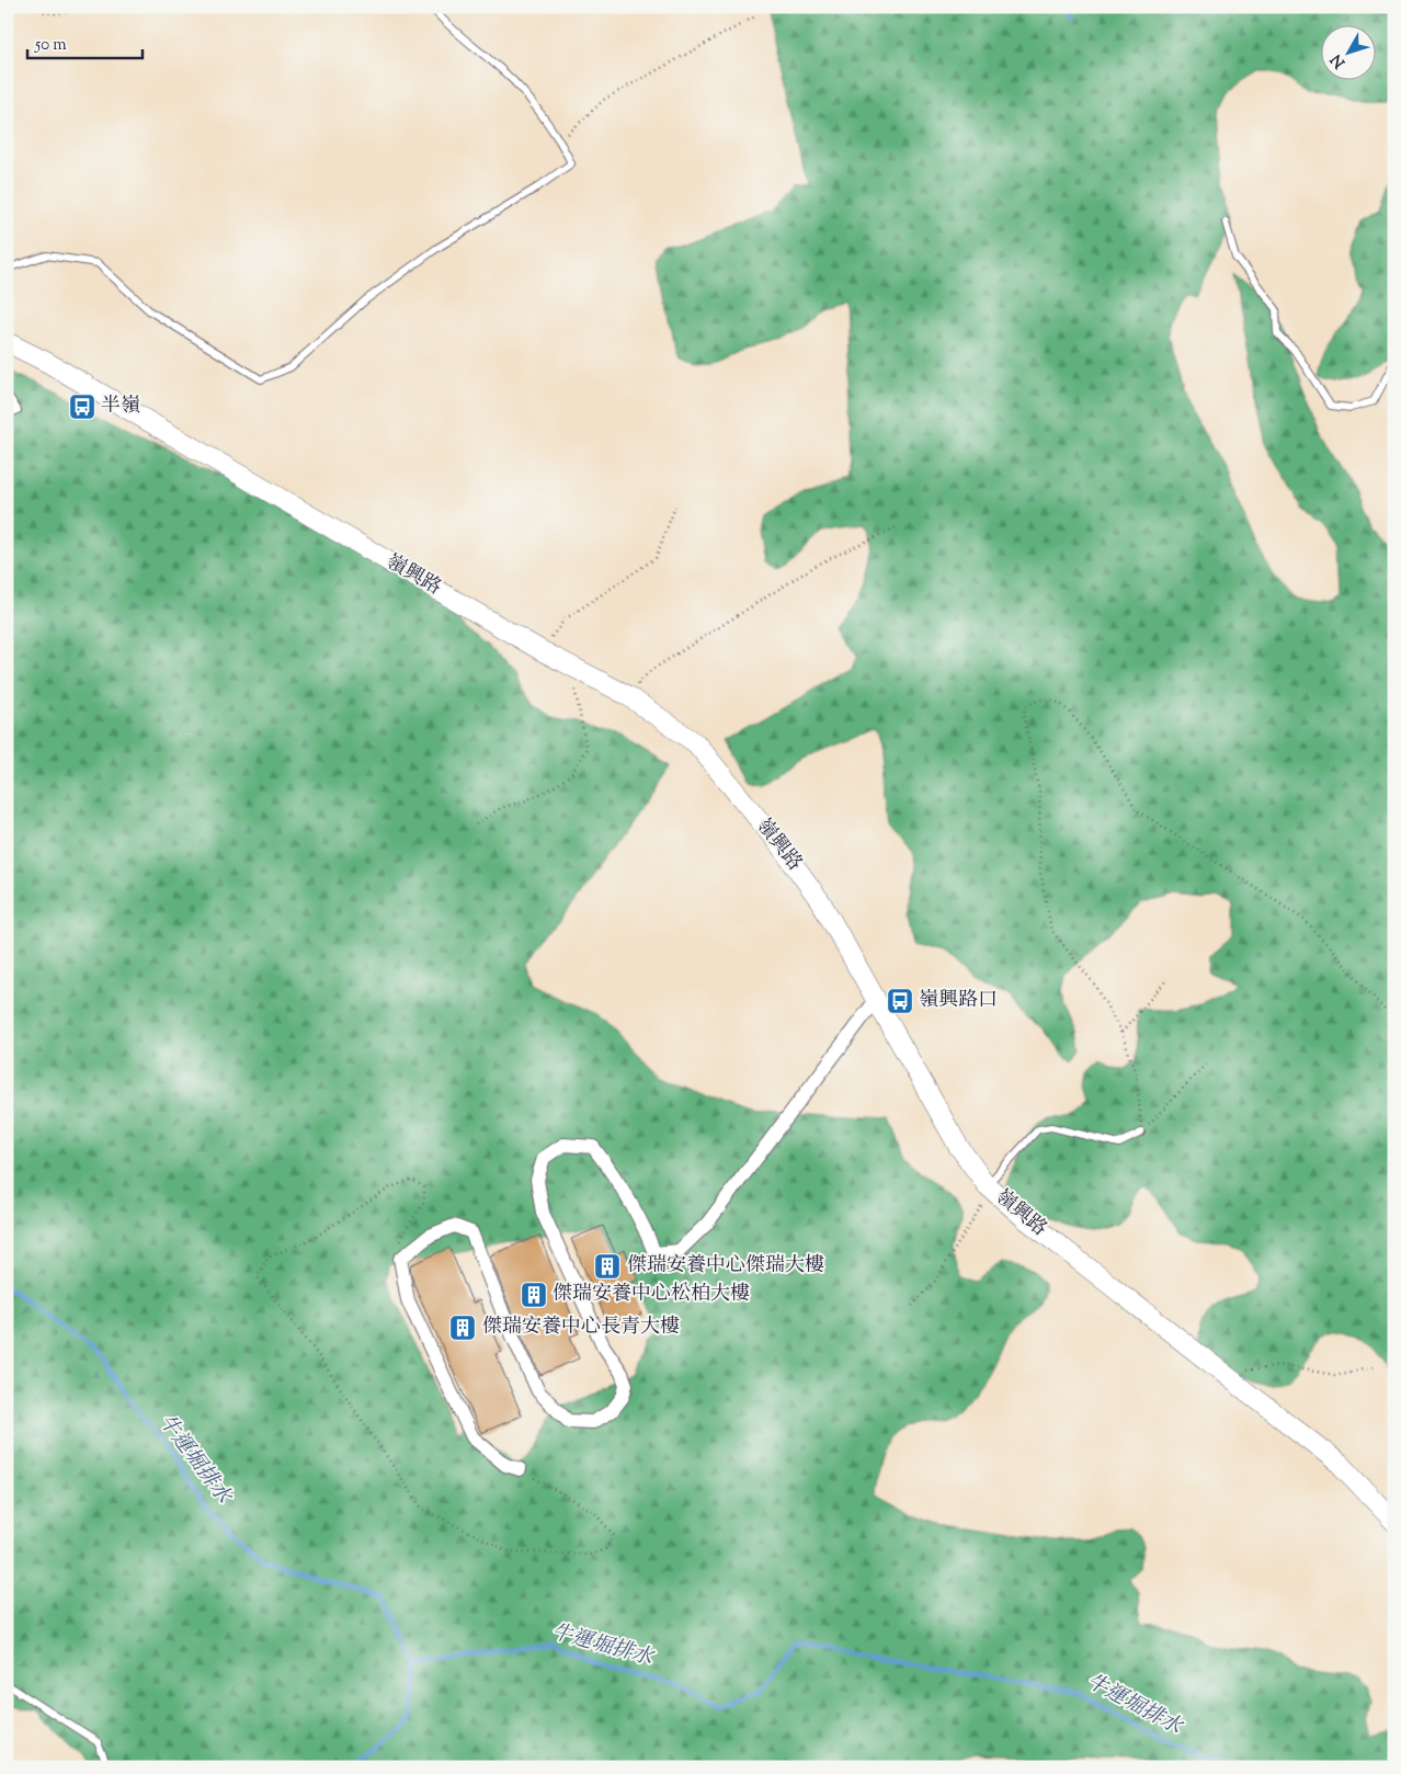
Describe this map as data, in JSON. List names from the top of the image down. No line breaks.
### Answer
{"streets":{"main road":["嶺興路"]},"water":["牛運堀排水"],"places":{"bus stop":["半嶺","嶺興路口"],"building":["傑瑞安養中心傑瑞大樓","傑瑞安養中心松柏大樓","傑瑞安養中心長青大樓"]},"scale_bar":"50 m","north":"bottom left"}
